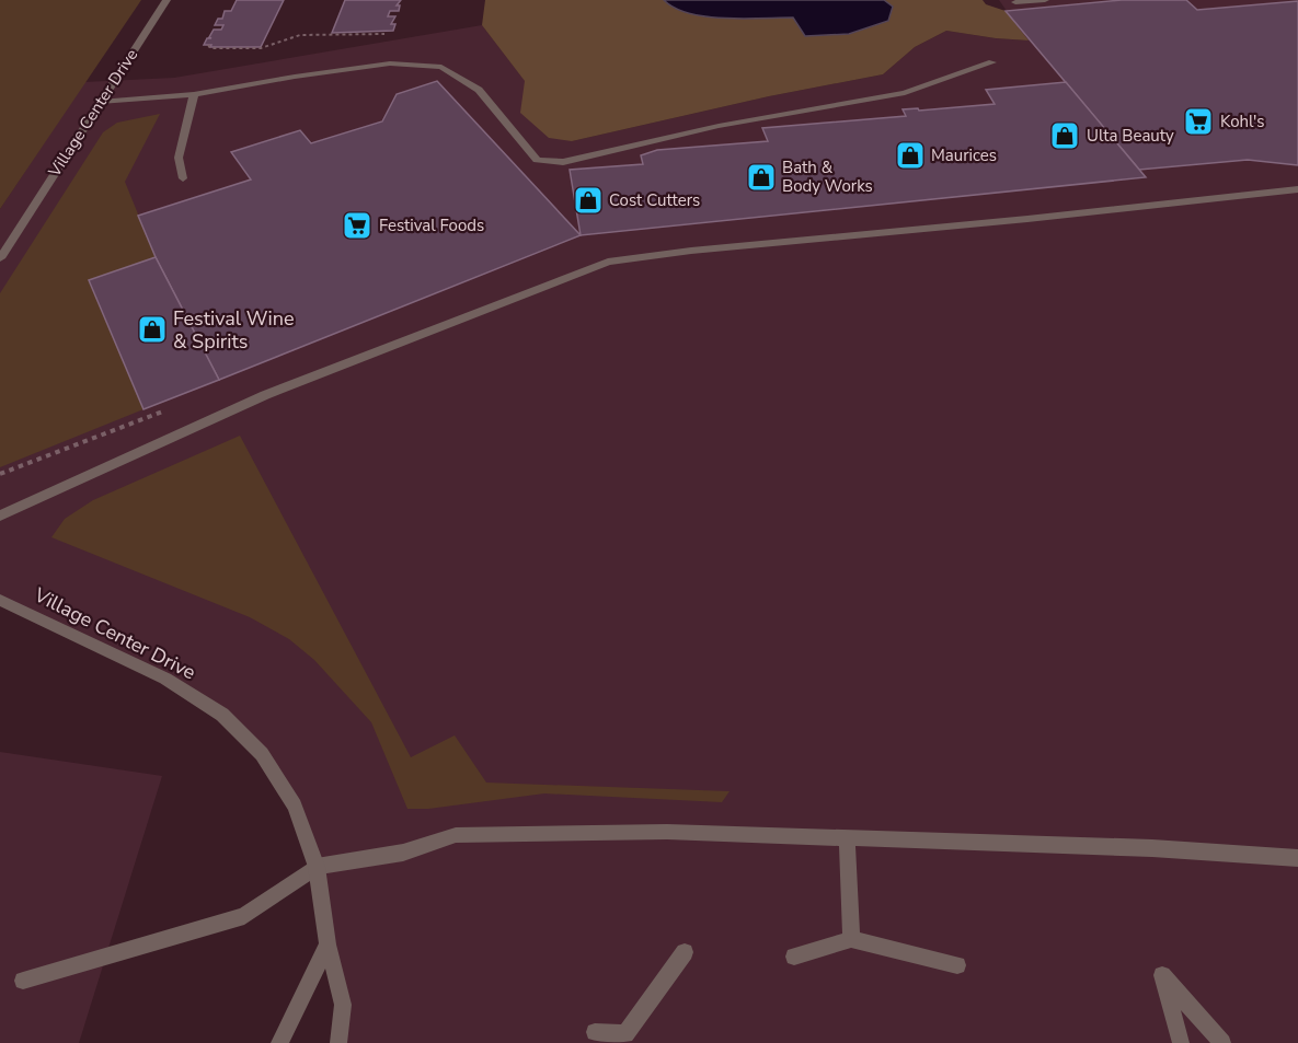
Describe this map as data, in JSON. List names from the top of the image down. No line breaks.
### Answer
{"streets":{"street":["Village Center Drive"]},"places":{"supermarket":["Kohl's","Festival Foods"],"shop":["Ulta Beauty","Maurices","Bath & Body Works","Cost Cutters","Festival Wine & Spirits"]}}
